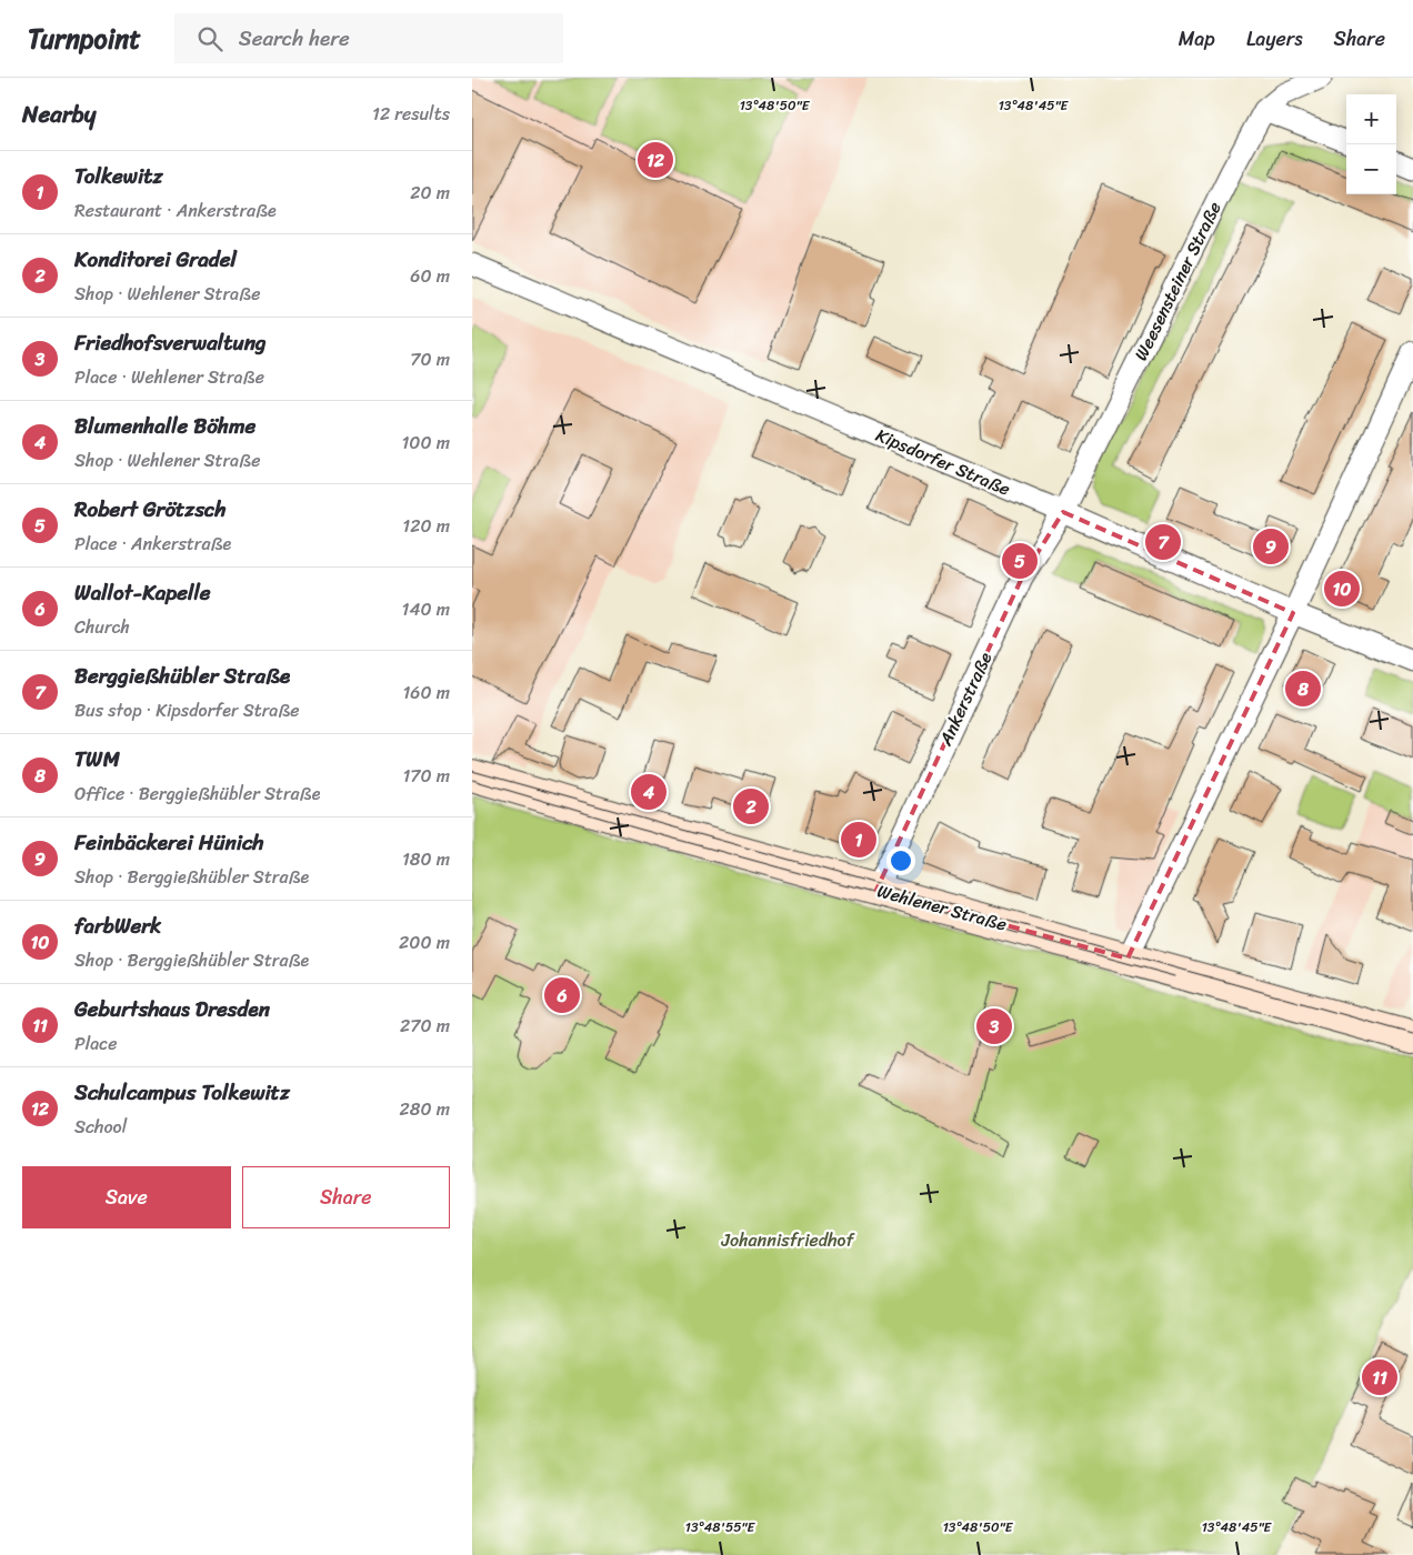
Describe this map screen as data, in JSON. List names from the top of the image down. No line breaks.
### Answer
{"streets":{"main road":["Wehlener Straße"],"street":["Weesensteiner Straße","Kipsdorfer Straße","Ankerstraße"]},"crossings":[["Weesensteiner Straße","Kipsdorfer Straße"],["Weesensteiner Straße","Ankerstraße"],["Kipsdorfer Straße","Ankerstraße"],["Ankerstraße","Wehlener Straße"]],"parks":["Johannisfriedhof"],"page":{"header":"Turnpoint","search":"Search here","nav":["Map","Layers","Share"],"heading":["Nearby","12 results"],"map_buttons":["+","−"],"pins":["12","7","9","5","10","8","4","2","1","6","3","11"],"list":[{"mark":"1","name":"Tolkewitz","note":"Restaurant · Ankerstraße","value":"20 m"},{"mark":"2","name":"Konditorei Gradel","note":"Shop · Wehlener Straße","value":"60 m"},{"mark":"3","name":"Friedhofsverwaltung","note":"Place · Wehlener Straße","value":"70 m"},{"mark":"4","name":"Blumenhalle Böhme","note":"Shop · Wehlener Straße","value":"100 m"},{"mark":"5","name":"Robert Grötzsch","note":"Place · Ankerstraße","value":"120 m"},{"mark":"6","name":"Wallot-Kapelle","note":"Church","value":"140 m"},{"mark":"7","name":"Berggießhübler Straße","note":"Bus stop · Kipsdorfer Straße","value":"160 m"},{"mark":"8","name":"TWM","note":"Office · Berggießhübler Straße","value":"170 m"},{"mark":"9","name":"Feinbäckerei Hünich","note":"Shop · Berggießhübler Straße","value":"180 m"},{"mark":"10","name":"farbWerk","note":"Shop · Berggießhübler Straße","value":"200 m"},{"mark":"11","name":"Geburtshaus Dresden","note":"Place","value":"270 m"},{"mark":"12","name":"Schulcampus Tolkewitz","note":"School","value":"280 m"}],"buttons":["Save","Share"]},"coordinates":["13°48'50\"E","13°48'45\"E","13°48'55\"E"]}
